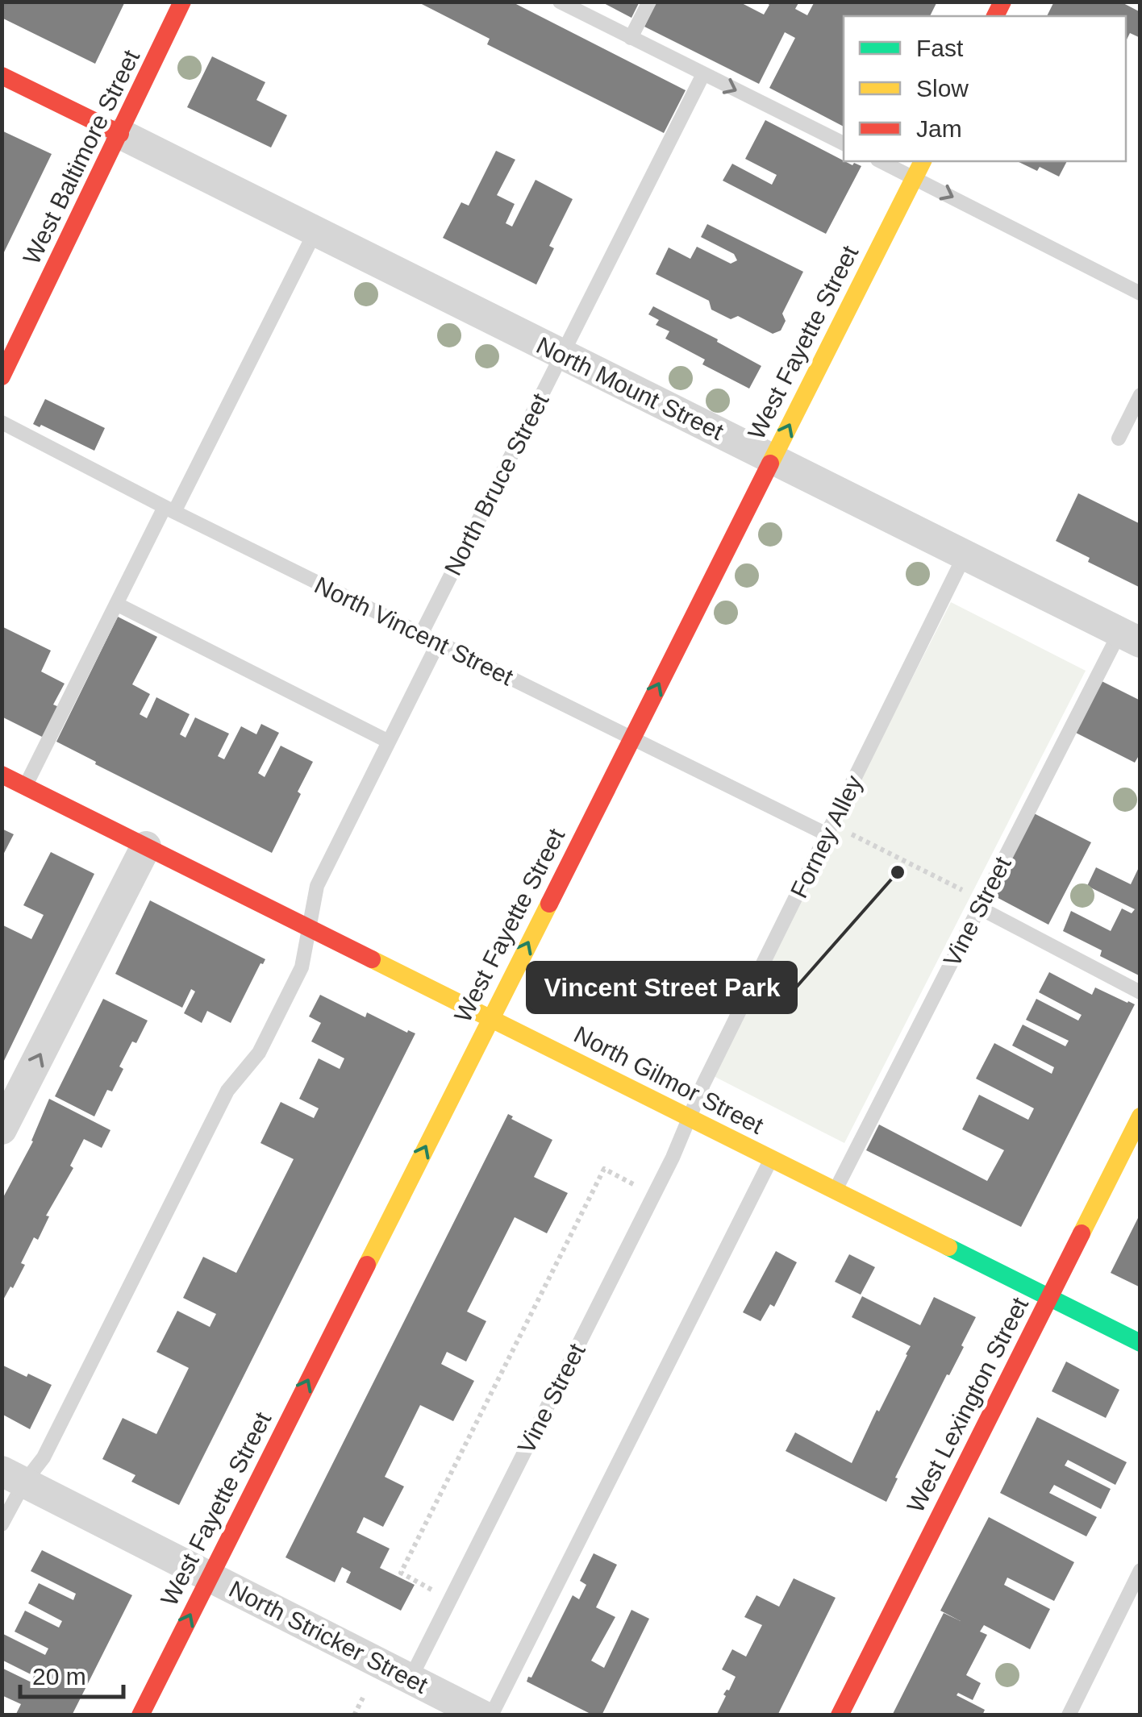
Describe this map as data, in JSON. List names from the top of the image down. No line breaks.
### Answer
{"streets":{"street":["West Baltimore Street","West Fayette Street","North Mount Street","North Gilmor Street","West Lexington Street","North Stricker Street"],"lane":["North Bruce Street","North Vincent Street","Forney Alley","Vine Street"]},"crossings":[["West Baltimore Street","North Mount Street"],["West Fayette Street","North Mount Street"],["West Fayette Street","North Vincent Street"],["West Fayette Street","North Gilmor Street"],["West Fayette Street","North Stricker Street"],["North Mount Street","North Bruce Street"],["North Mount Street","Forney Alley"],["North Mount Street","Vine Street"],["North Bruce Street","North Vincent Street"],["North Vincent Street","Forney Alley"],["Forney Alley","Vine Street"],["Forney Alley","North Gilmor Street"],["Vine Street","North Gilmor Street"],["Vine Street","North Stricker Street"],["North Gilmor Street","West Lexington Street"]],"one_way":["West Fayette Street"],"places":["Vincent Street Park"],"legend":["Fast","Slow","Jam"],"scale_bar":"20 m"}
